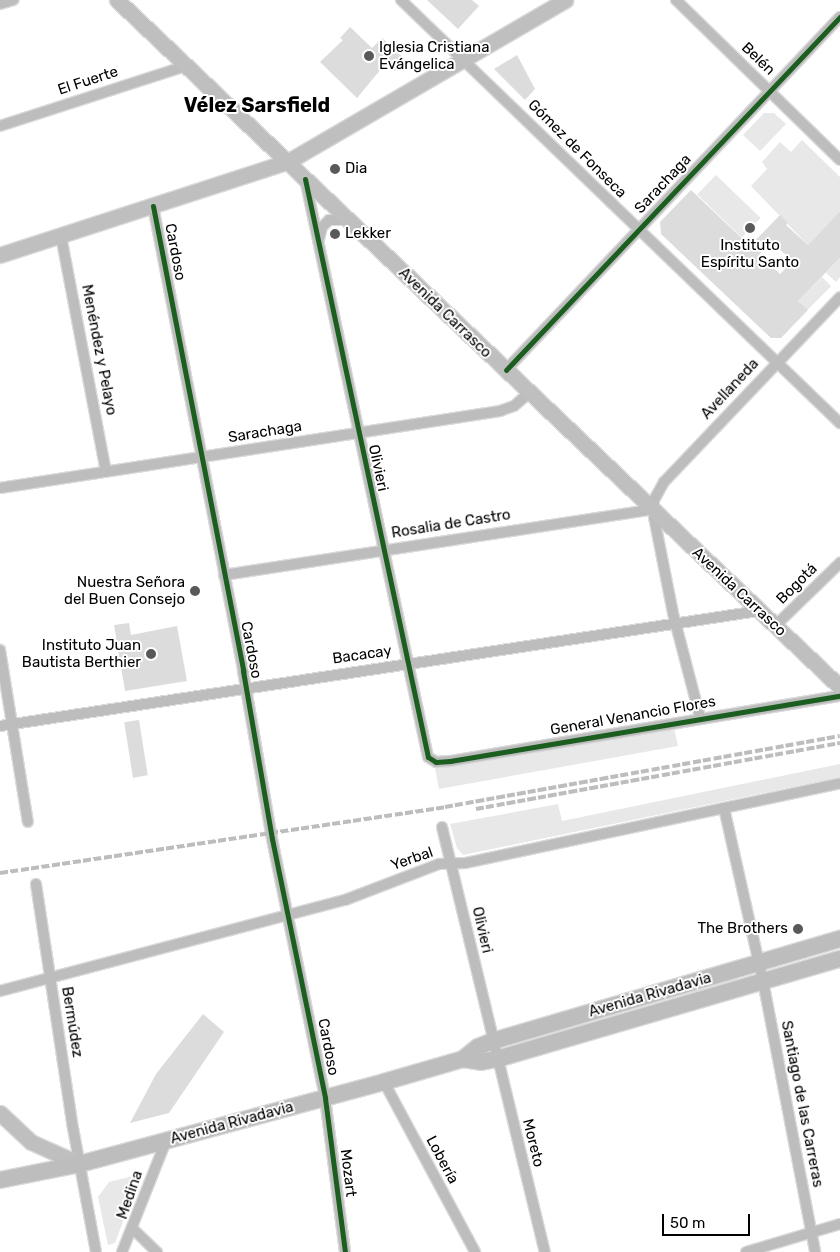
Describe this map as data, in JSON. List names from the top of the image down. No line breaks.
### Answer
{"streets":{"main road":["Avenida Carrasco","Avenida Rivadavia"],"street":["Belén","El Fuerte","Gómez de Fonseca","Sarachaga","Cardoso","Menéndez y Pelayo","Avellaneda","Olivieri","Rosalia de Castro","Bogotá","Bacacay","General Venancio Flores","Yerbal","Bermúdez","Santiago de las Carreras","Moreto","Lobería","Mozart","Medina"]},"crossings":[["Belén","Sarachaga"],["El Fuerte","Avenida Carrasco"],["Gómez de Fonseca","Sarachaga"],["Gómez de Fonseca","Avellaneda"],["Sarachaga","Cardoso"],["Sarachaga","Avenida Carrasco"],["Sarachaga","Menéndez y Pelayo"],["Sarachaga","Olivieri"],["Cardoso","Rosalia de Castro"],["Cardoso","Bacacay"],["Cardoso","Yerbal"],["Cardoso","Avenida Rivadavia"],["Cardoso","Mozart"],["Avenida Carrasco","Avellaneda"],["Avenida Carrasco","Olivieri"],["Avenida Carrasco","Rosalia de Castro"],["Avenida Carrasco","Bogotá"],["Avenida Carrasco","Bacacay"],["Avellaneda","Rosalia de Castro"],["Olivieri","Rosalia de Castro"],["Olivieri","Bacacay"],["Olivieri","General Venancio Flores"],["Olivieri","Yerbal"],["Olivieri","Avenida Rivadavia"],["Olivieri","Moreto"],["Yerbal","Bermúdez"],["Yerbal","Santiago de las Carreras"],["Avenida Rivadavia","Bermúdez"],["Avenida Rivadavia","Santiago de las Carreras"],["Avenida Rivadavia","Moreto"],["Avenida Rivadavia","Lobería"],["Avenida Rivadavia","Mozart"],["Avenida Rivadavia","Medina"]],"districts":["Vélez Sarsfield"],"places":["Iglesia Cristiana Evángelica","Dia","Instituto Espíritu Santo","Lekker","Nuestra Señora del Buen Consejo","Instituto Juan Bautista Berthier","The Brothers"],"scale_bar":"50 m"}
